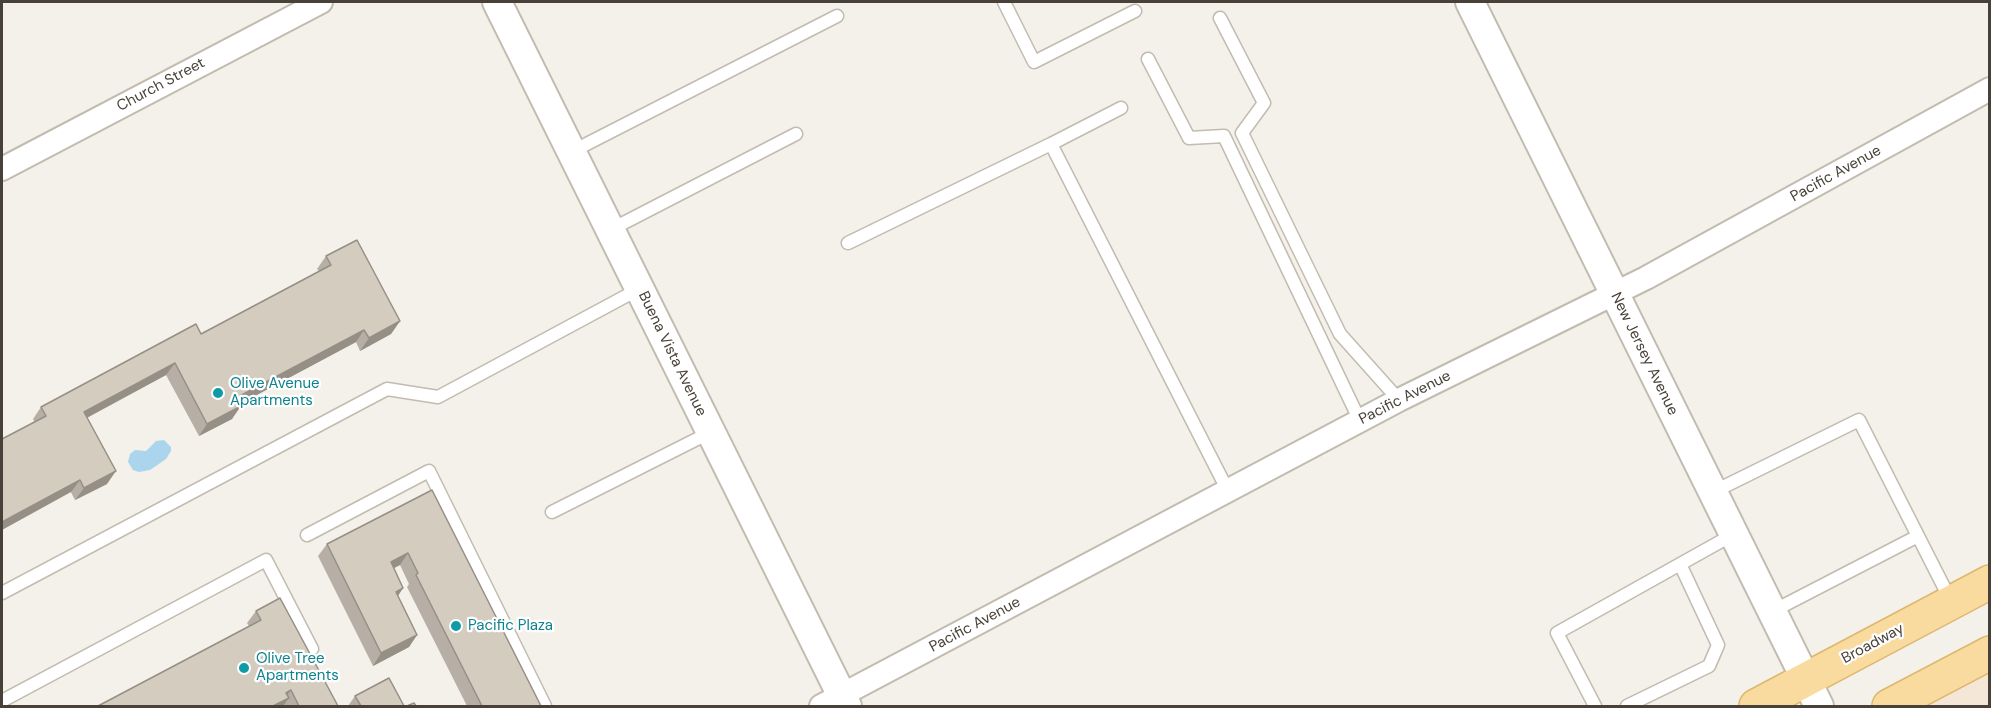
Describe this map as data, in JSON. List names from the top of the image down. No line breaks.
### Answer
{"streets":{"main road":["Broadway"],"street":["Church Street","Pacific Avenue","Buena Vista Avenue","New Jersey Avenue"]},"crossings":[["Pacific Avenue","Buena Vista Avenue"],["Pacific Avenue","New Jersey Avenue"],["New Jersey Avenue","Broadway"]],"places":["Olive Avenue Apartments","Pacific Plaza","Olive Tree Apartments"]}
